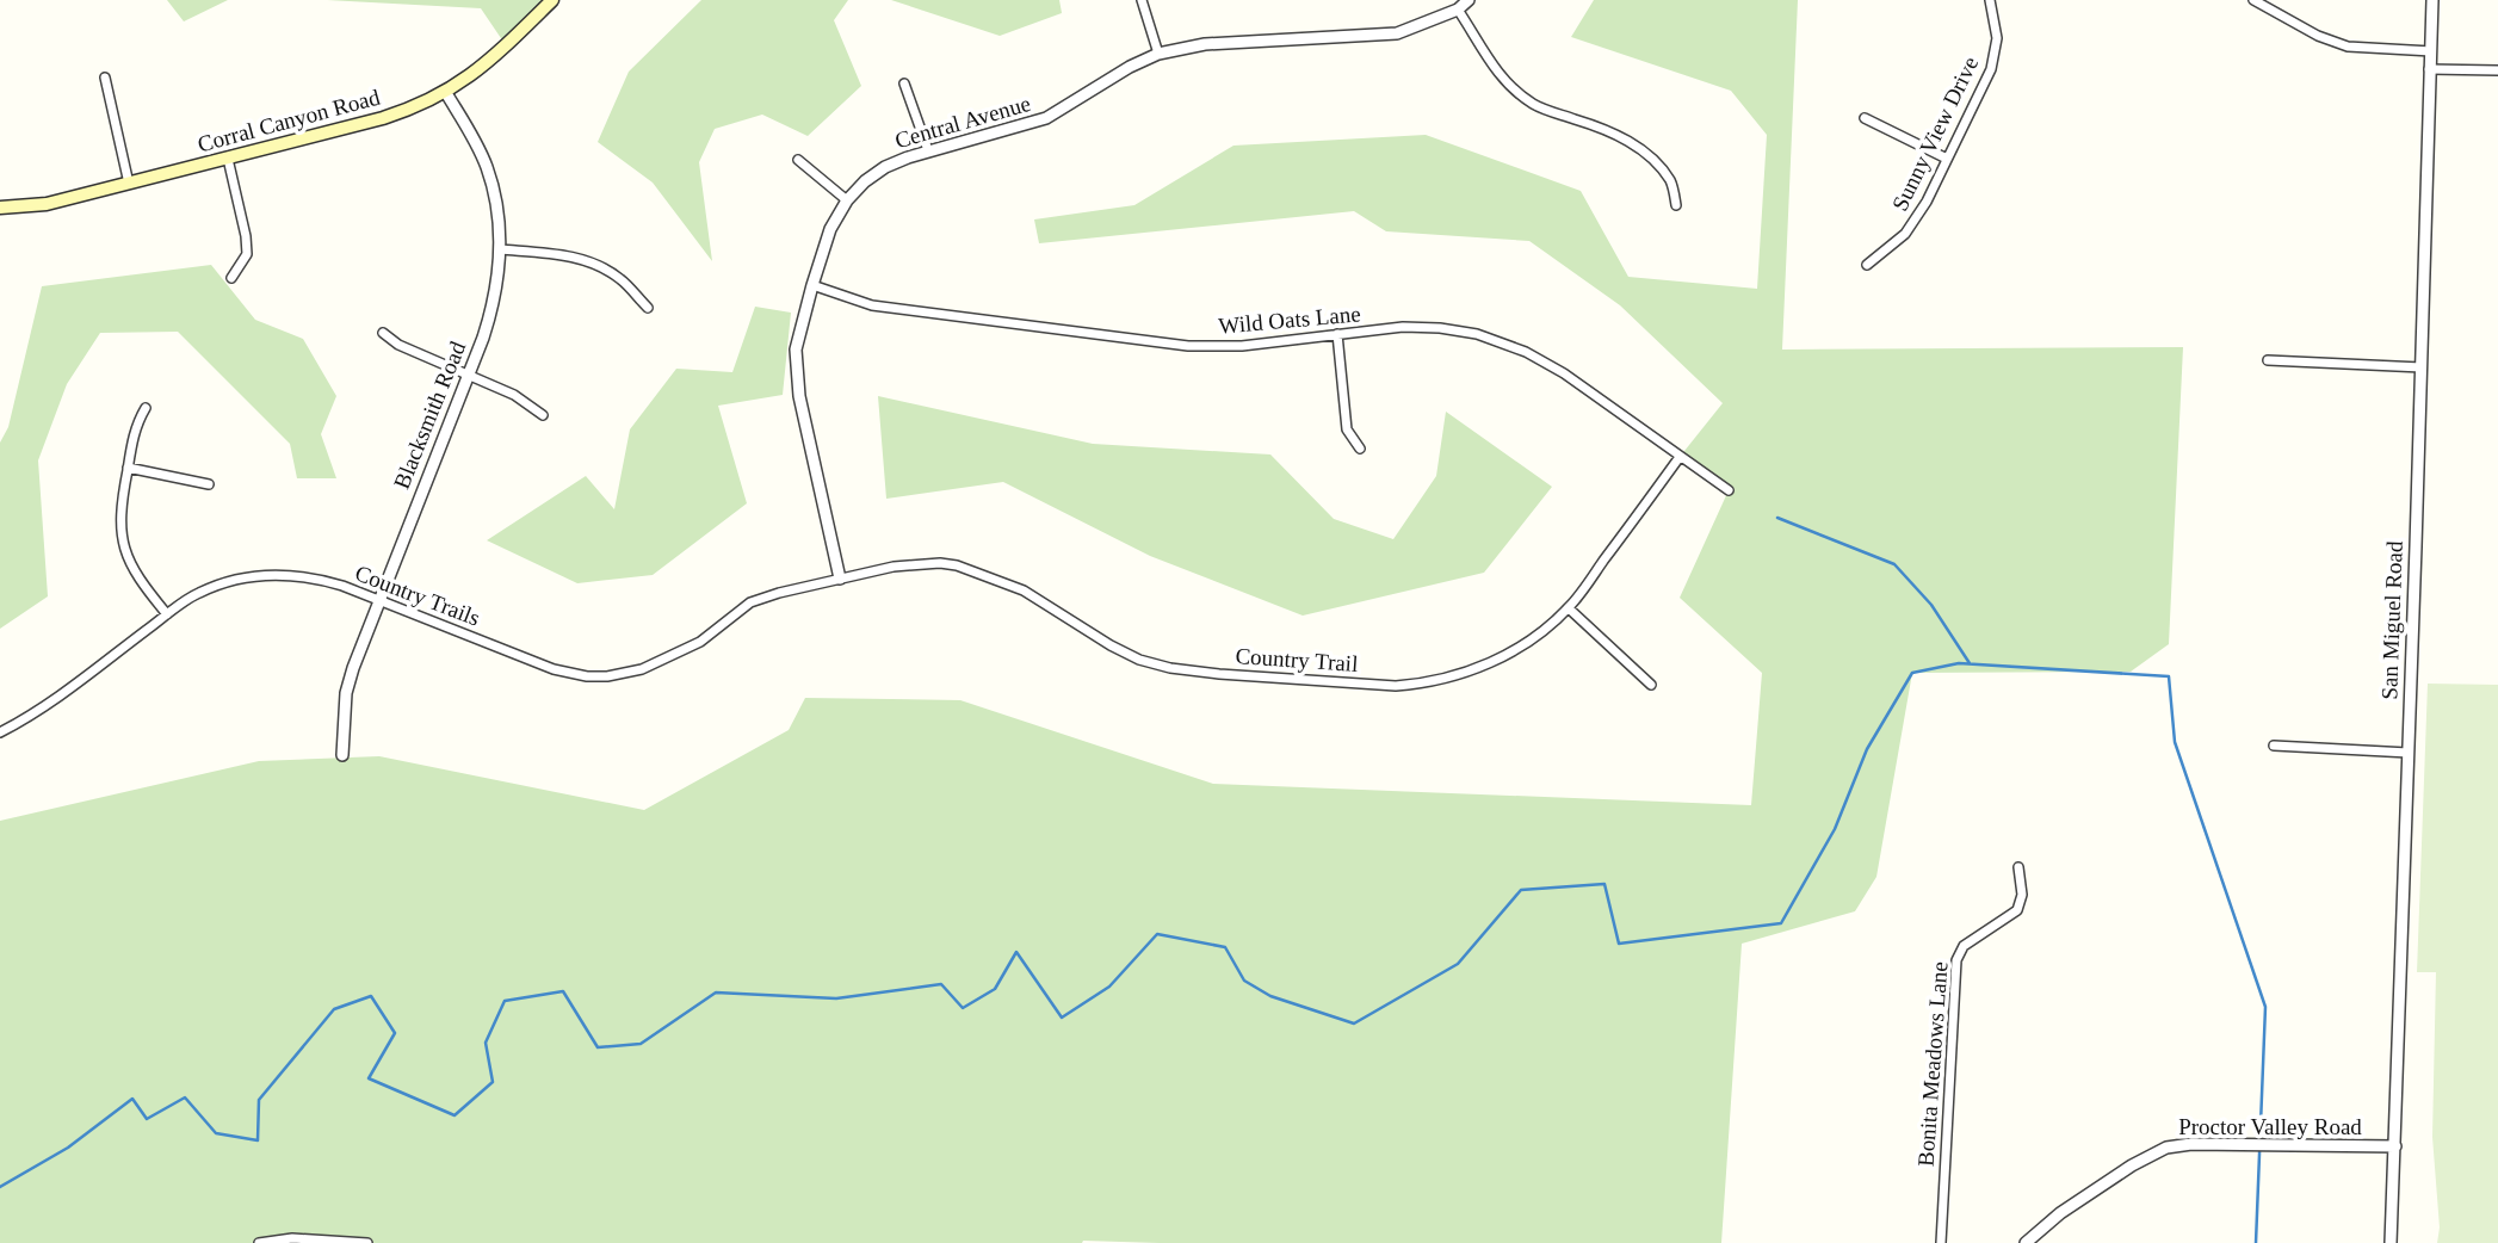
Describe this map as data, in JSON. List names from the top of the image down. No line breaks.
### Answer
{"streets":{"main road":["Corral Canyon Road"],"street":["Central Avenue","Sunny View Drive","Wild Oats Lane","Blacksmith Road","Country Trails","San Miguel Road","Country Trail","Bonita Meadows Lane","Proctor Valley Road"]},"crossings":[["Corral Canyon Road","Blacksmith Road"],["Central Avenue","Wild Oats Lane"],["Central Avenue","Country Trails"],["Central Avenue","Country Trail"],["Wild Oats Lane","Country Trail"],["Blacksmith Road","Country Trails"],["Country Trails","Country Trail"],["San Miguel Road","Proctor Valley Road"]]}
